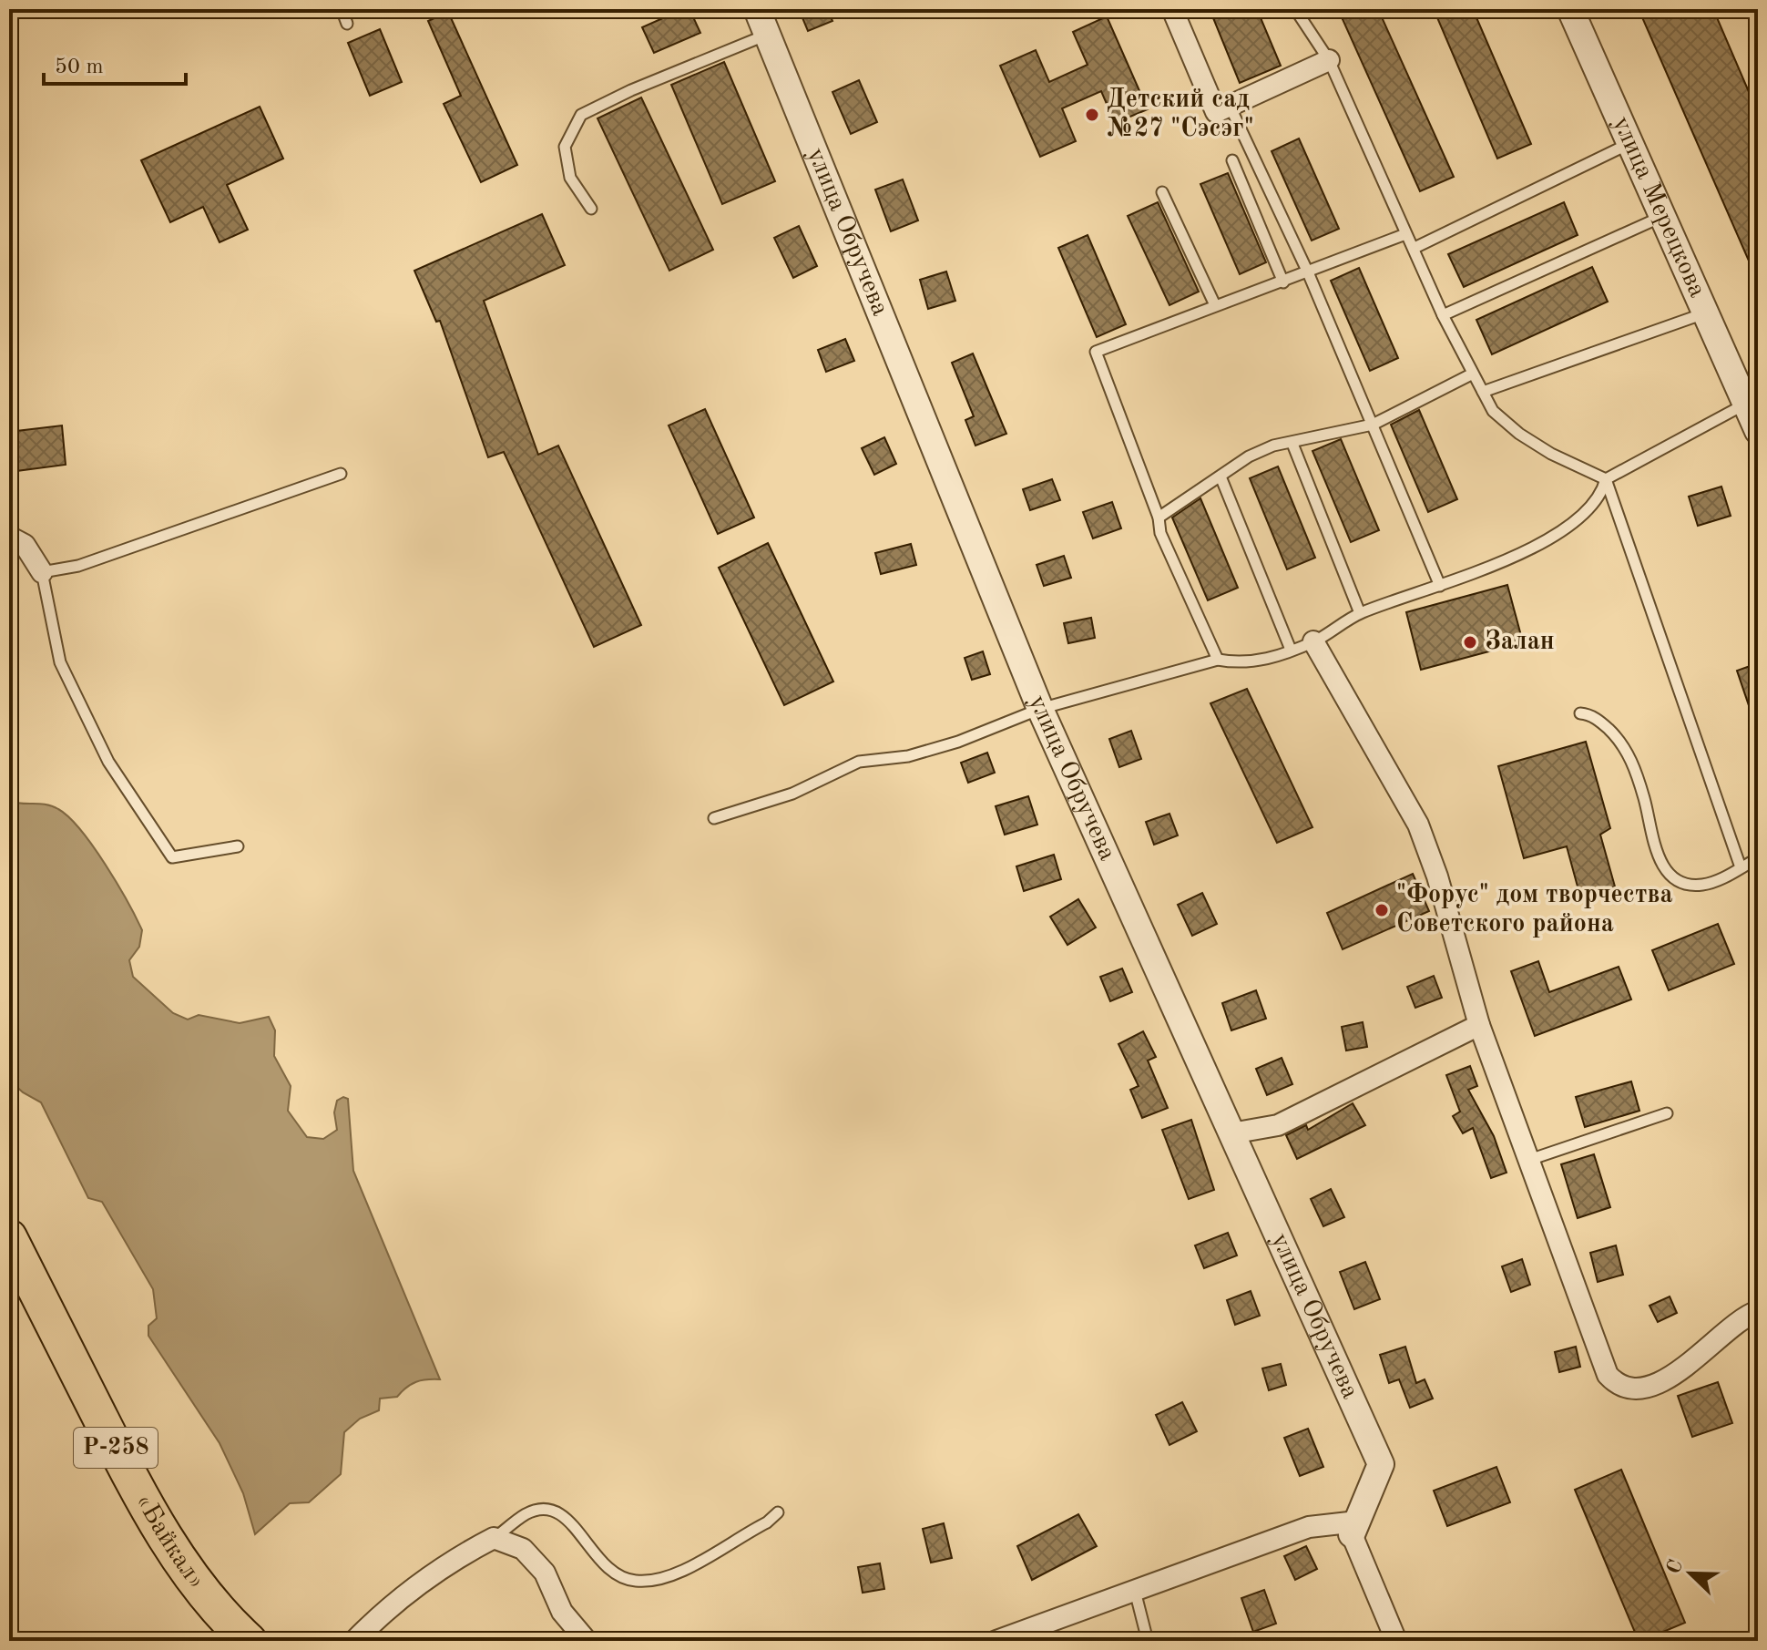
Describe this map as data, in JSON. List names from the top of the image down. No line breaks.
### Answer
{"streets":{"highway":["Р-258","«Байкал»"],"street":["улица Мерецкова","улица Обручева"]},"places":["Детский сад №27 \"Сэсэг\"","Залан","\"Форус\" дом творчества Советского района"],"scale_bar":"50 m","north":"top left"}
